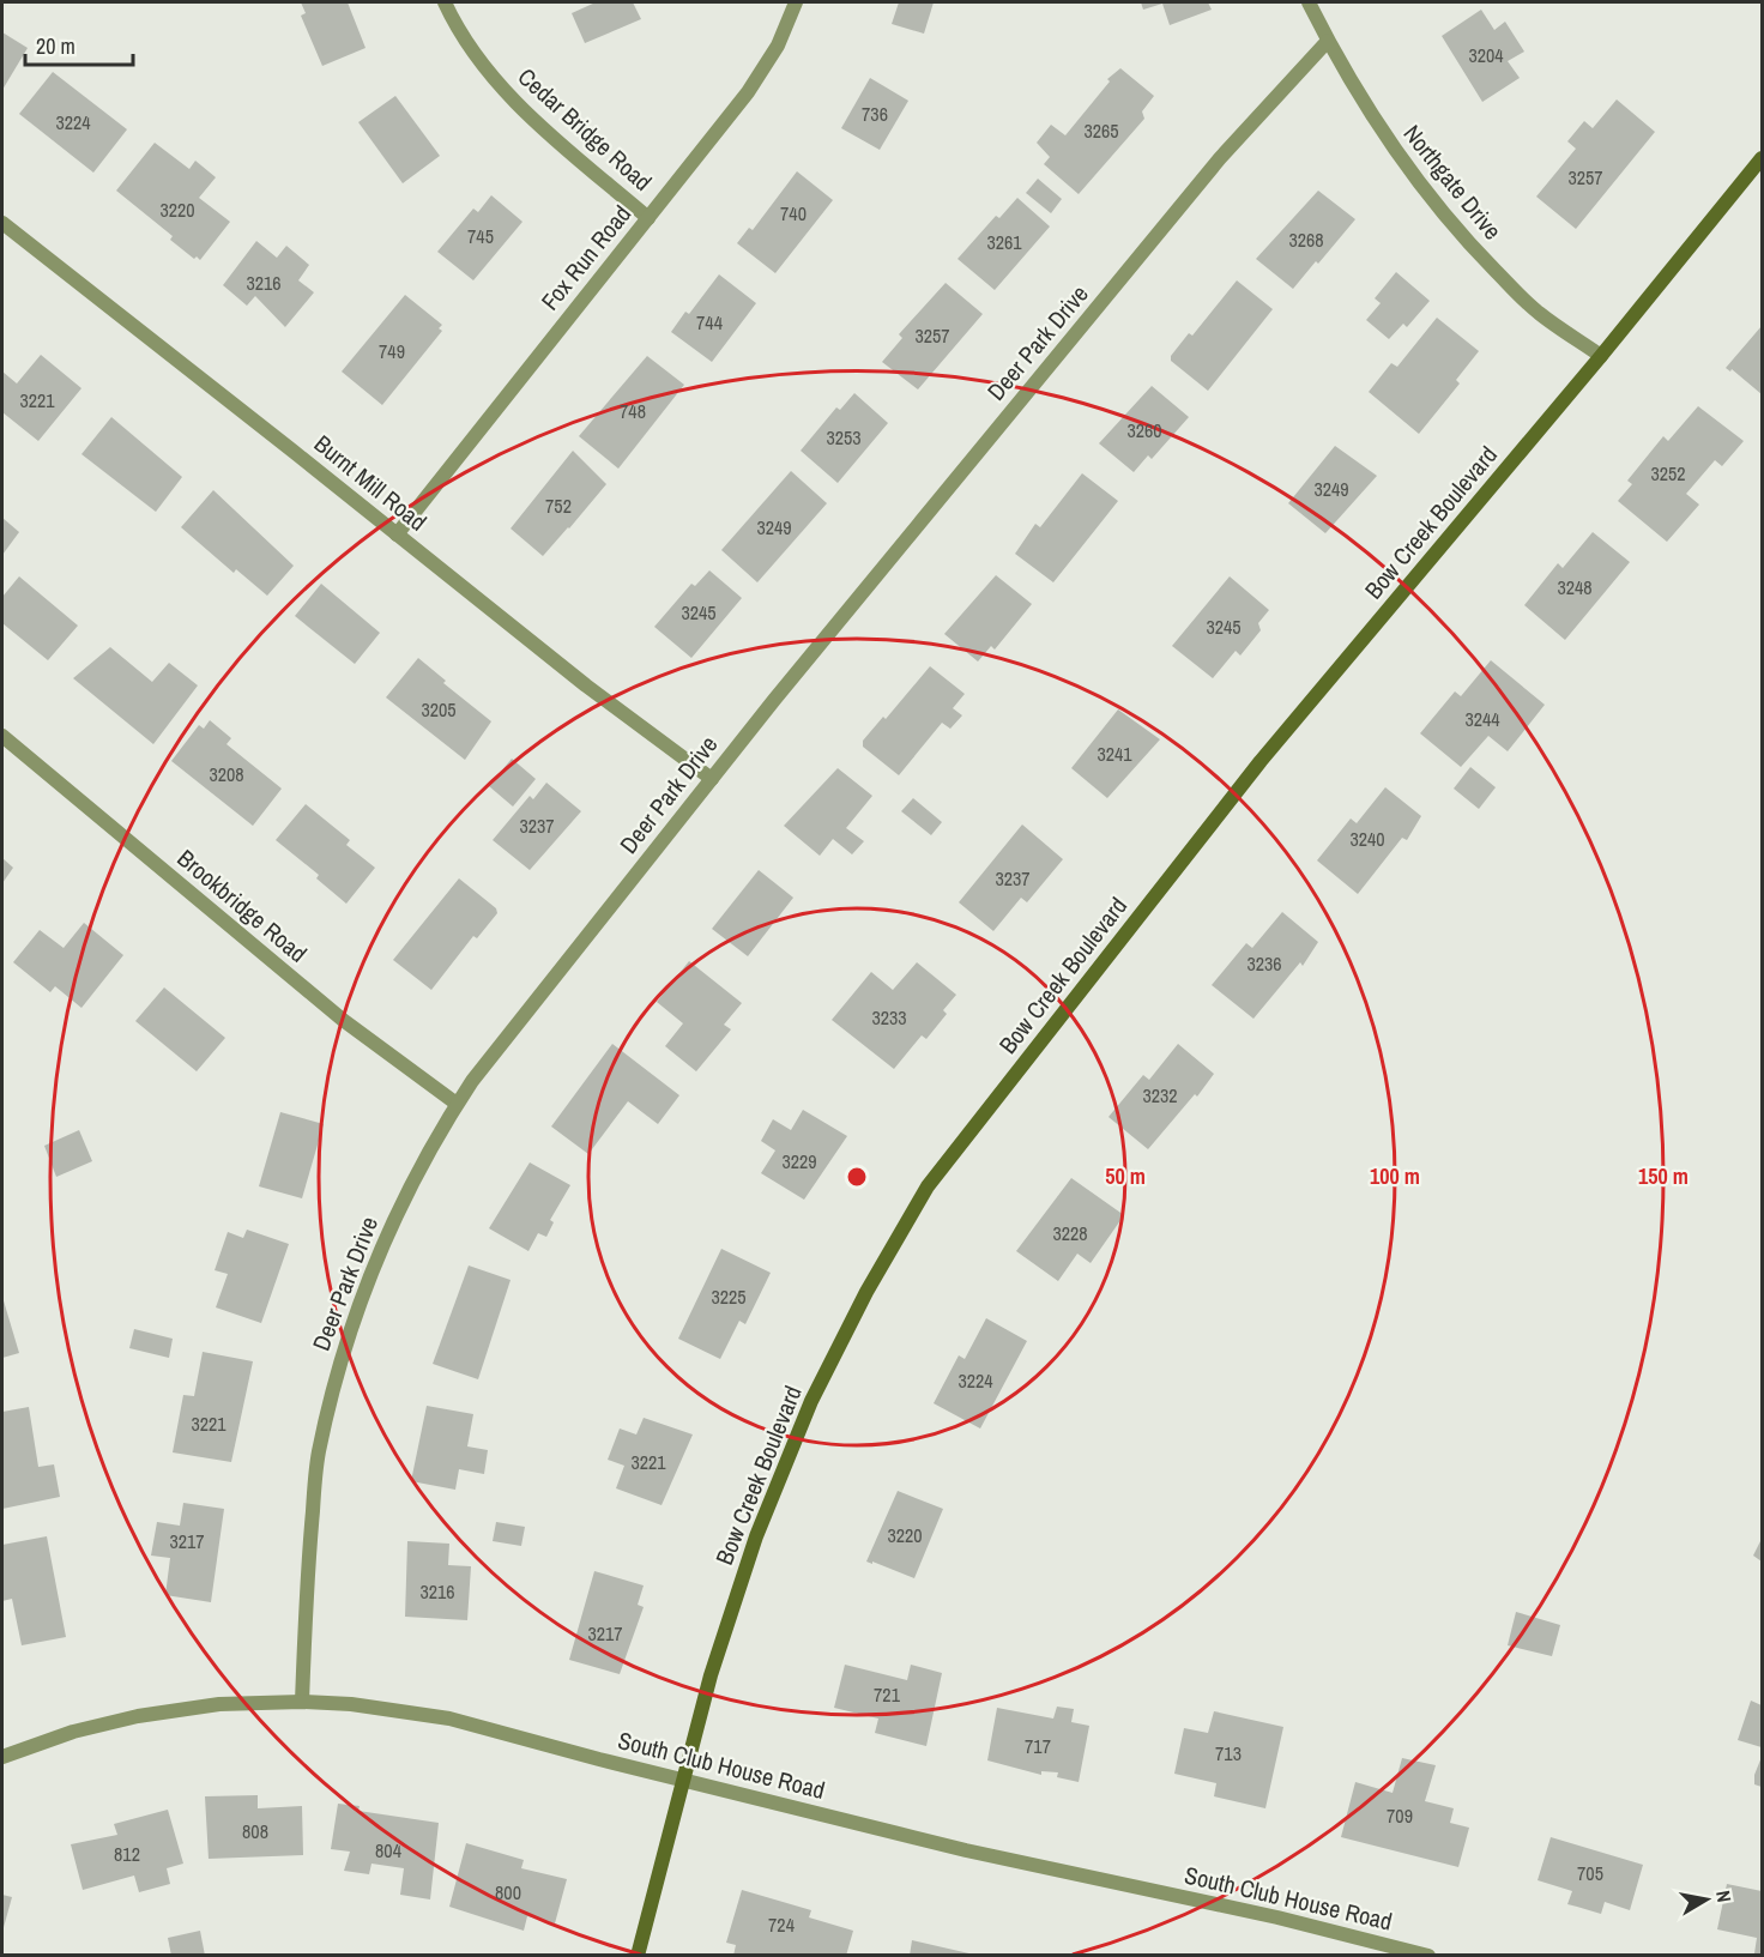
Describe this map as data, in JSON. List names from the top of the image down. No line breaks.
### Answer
{"streets":{"street":["Cedar Bridge Road","Northgate Drive","Fox Run Road","Deer Park Drive","Burnt Mill Road","Bow Creek Boulevard","Brookbridge Road","South Club House Road"]},"crossings":[["Cedar Bridge Road","Fox Run Road"],["Northgate Drive","Deer Park Drive"],["Northgate Drive","Bow Creek Boulevard"],["Fox Run Road","Burnt Mill Road"],["Deer Park Drive","Burnt Mill Road"],["Deer Park Drive","Brookbridge Road"],["Deer Park Drive","South Club House Road"],["Bow Creek Boulevard","South Club House Road"]],"house_numbers":["3204","736","3224","3265","3257","3220","740","745","3268","3261","3216","744","3257","749","3221","748","3260","3253","3252","3249","752","3249","3248","3245","3245","3205","3244","3241","3208","3237","3240","3237","3236","3233","3232","3229","3228","3225","3224","3221","3221","3220","3217","3216","3217","721","717","713","709","808","804","812","705","800","724"],"scale_bar":"20 m","north":"right","rings":["50 m","100 m","150 m"]}
